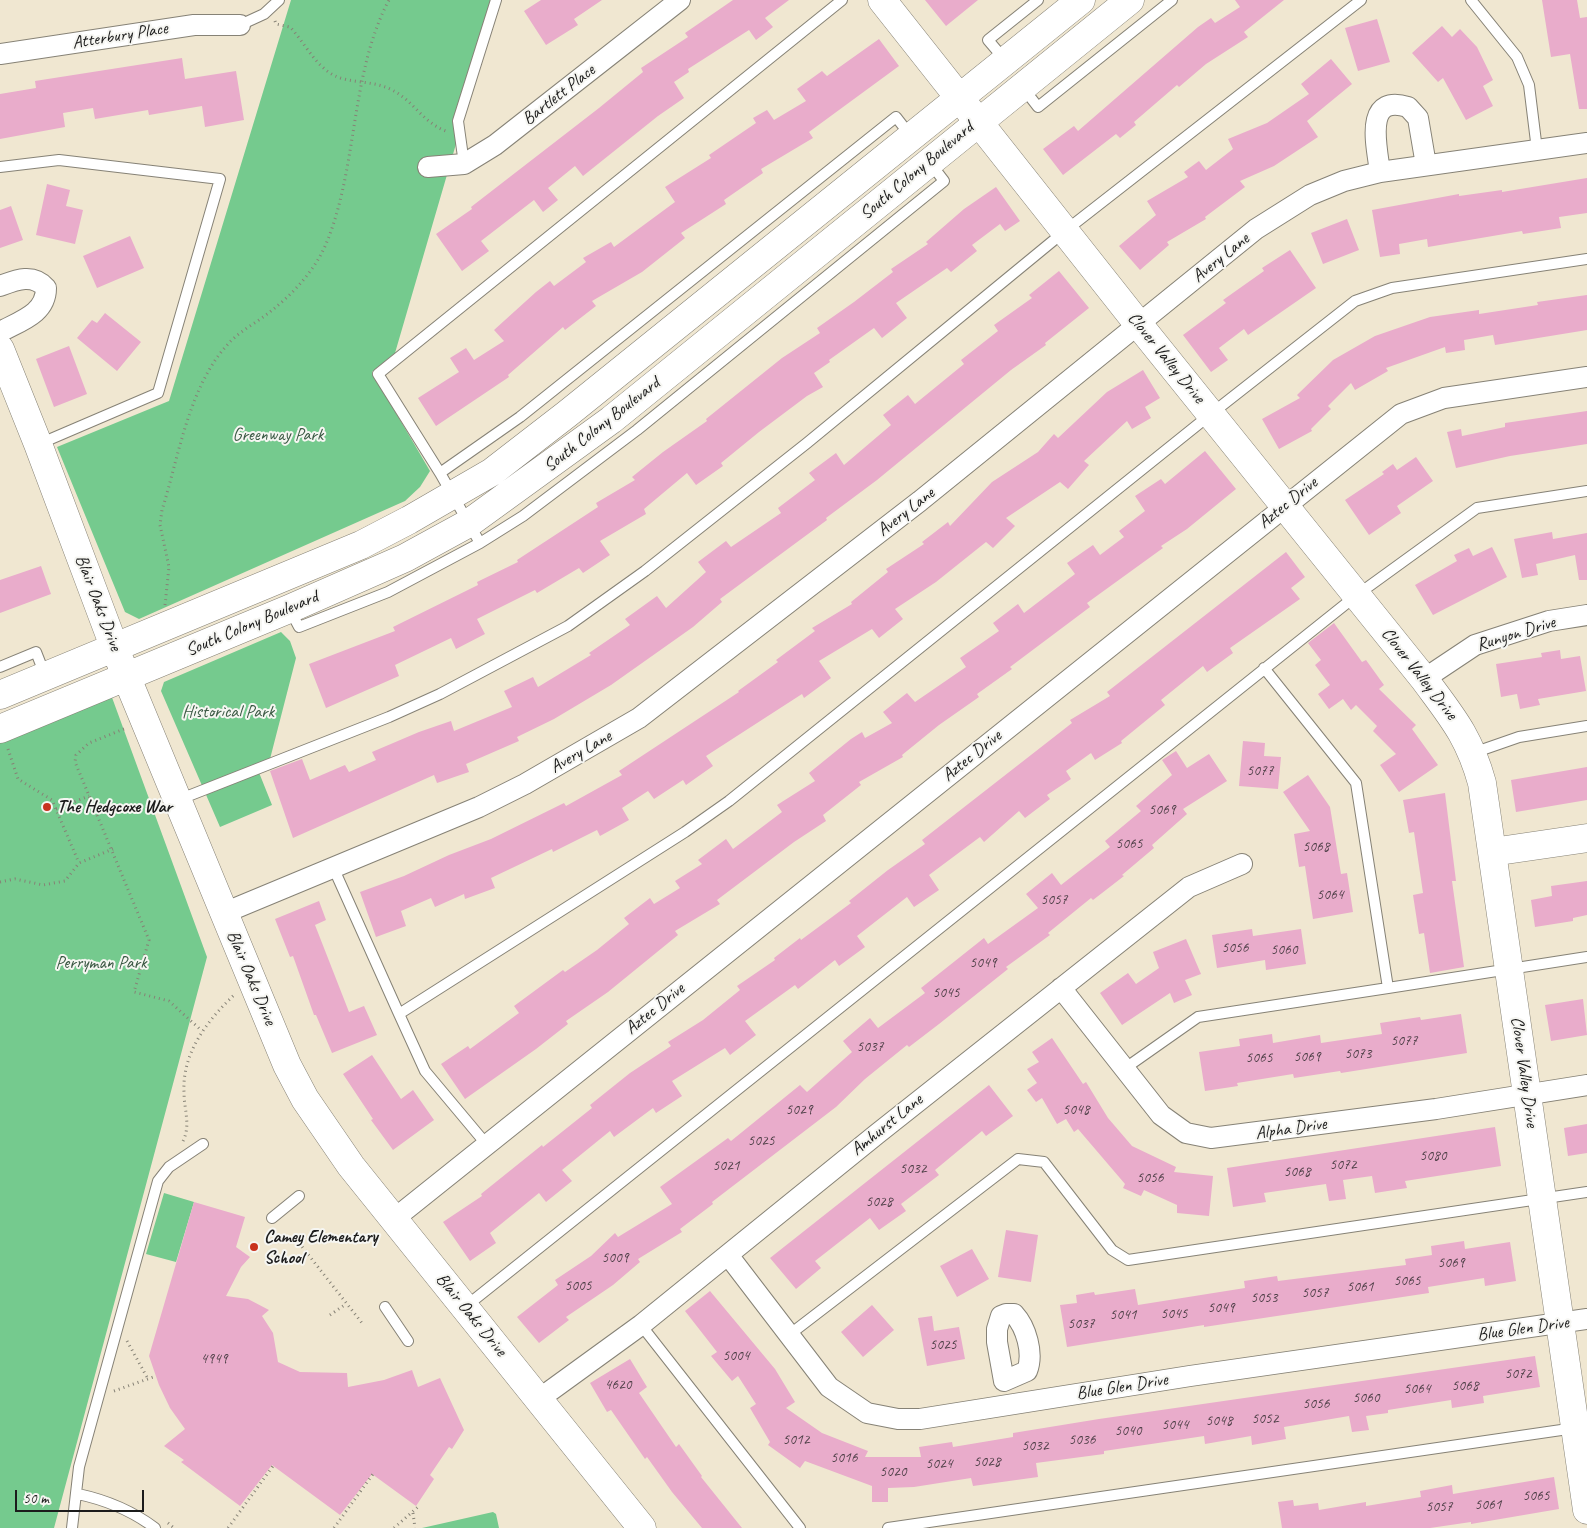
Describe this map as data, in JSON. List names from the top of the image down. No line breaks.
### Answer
{"streets":{"street":["Atterbury Place","Bartlett Place","South Colony Boulevard","Avery Lane","Clover Valley Drive","Aztec Drive","Blair Oaks Drive","Runyon Drive","Amhurst Lane","Alpha Drive","Blue Glen Drive"]},"crossings":[["South Colony Boulevard","Clover Valley Drive"],["South Colony Boulevard","Blair Oaks Drive"],["Avery Lane","Clover Valley Drive"],["Avery Lane","Blair Oaks Drive"],["Clover Valley Drive","Aztec Drive"],["Clover Valley Drive","Runyon Drive"],["Clover Valley Drive","Alpha Drive"],["Clover Valley Drive","Blue Glen Drive"],["Aztec Drive","Blair Oaks Drive"],["Blair Oaks Drive","Amhurst Lane"],["Amhurst Lane","Alpha Drive"],["Amhurst Lane","Blue Glen Drive"]],"parks":["Greenway Park","Historical Park","Perryman Park"],"places":["The Hedgcoxe War","Camey Elementary School"],"house_numbers":["5077","5069","5065","5068","5064","5057","5056","5060","5049","5045","5077","5037","5073","5069","5065","5029","5048","5025","5080","5072","5021","5032","5068","5056","5028","5009","5069","5065","5005","5061","5057","5053","5049","5045","5041","5037","5025","5004","4949","5072","4620","5068","5064","5060","5056","5052","5048","5044","5040","5012","5036","5032","5016","5028","5024","5020","5065","5061","5057"],"scale_bar":"50 m"}
